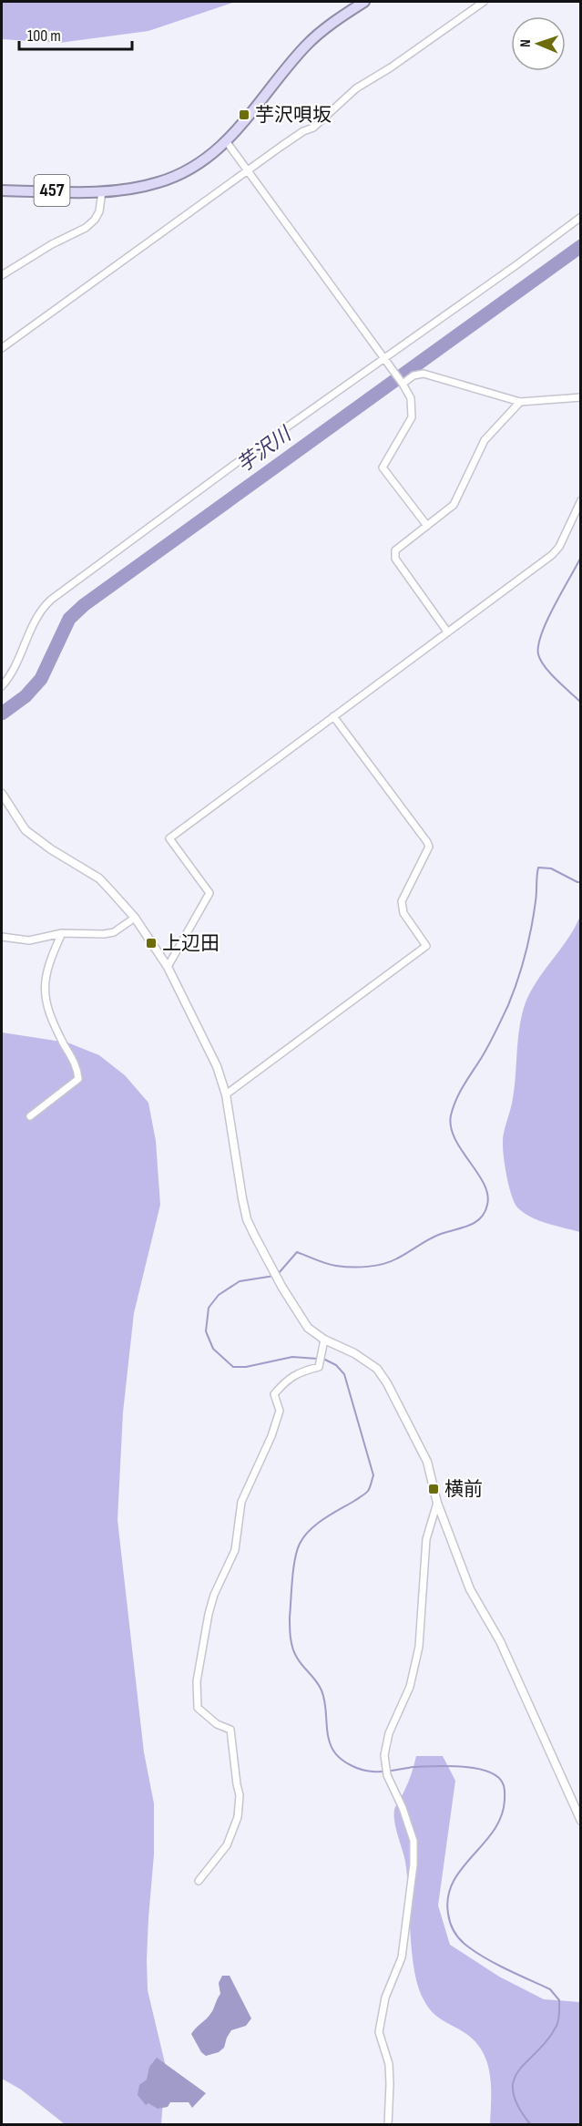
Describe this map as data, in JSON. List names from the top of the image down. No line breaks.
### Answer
{"streets":{"highway":["457"]},"water":["芋沢川"],"places":{"transit":["芋沢唄坂","上辺田","横前"]},"scale_bar":"100 m","north":"left"}
